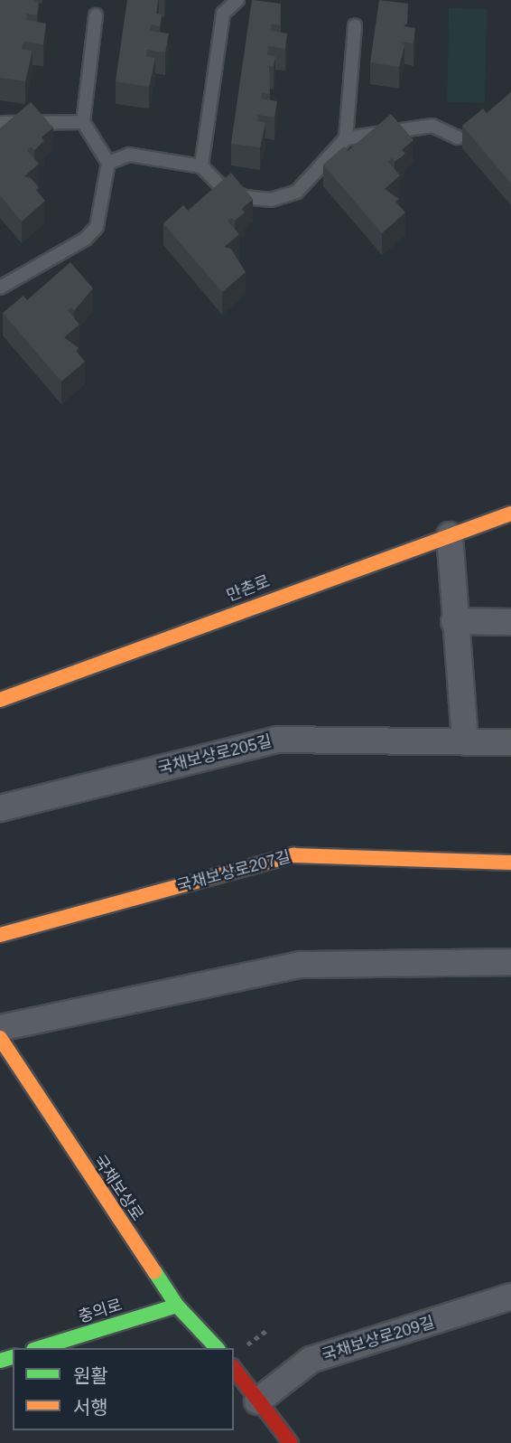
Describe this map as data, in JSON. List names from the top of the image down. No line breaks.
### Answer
{"streets":{"main road":["만촌로","국채보상로207길","국채보상로","충의로"],"street":["국채보상로205길","국채보상로209길"]},"crossings":[["국채보상로","충의로"]],"legend":["원활","서행"]}
